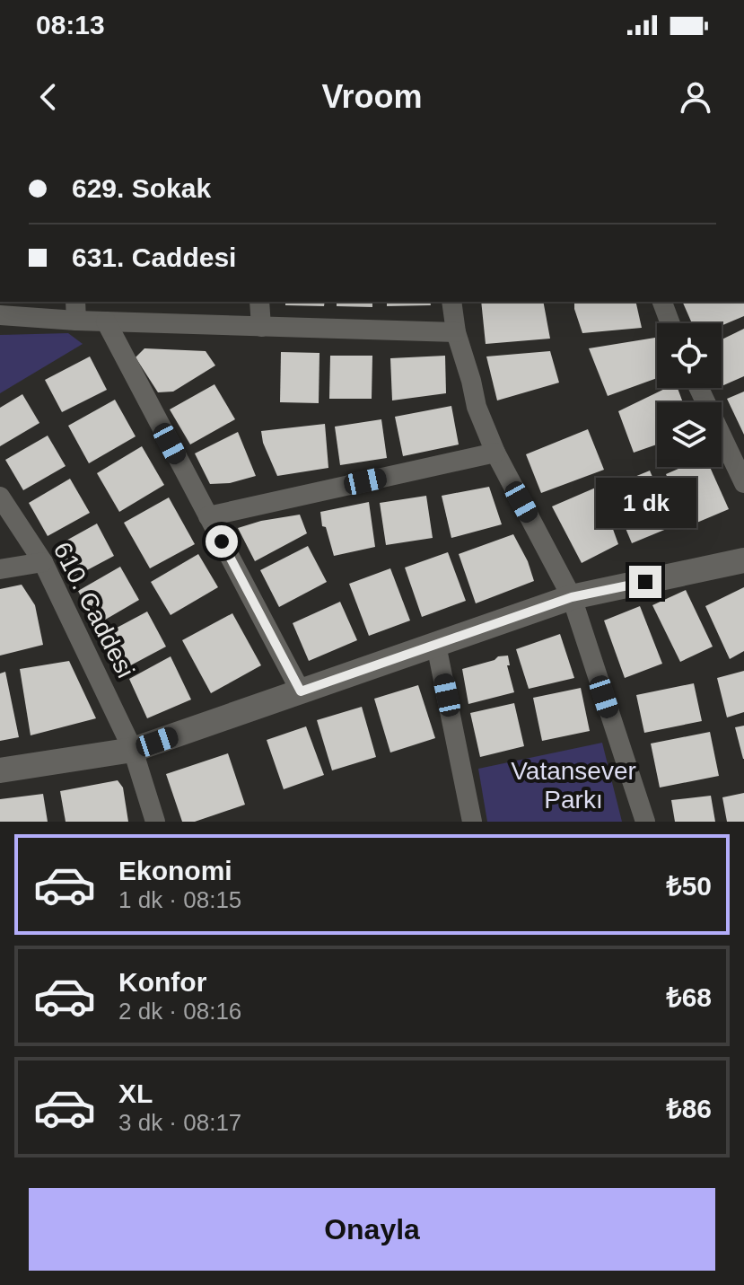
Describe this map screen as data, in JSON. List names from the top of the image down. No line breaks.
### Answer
{"streets":{"street":["610. Caddesi"]},"parks":["Vatansever Parkı"],"page":{"status":"08:13","header":"Vroom","banner":["629. Sokak","631. Caddesi"],"bubble":"1 dk","list":[{"name":"Ekonomi","note":"1 dk · 08:15","value":"₺50"},{"name":"Konfor","note":"2 dk · 08:16","value":"₺68"},{"name":"XL","note":"3 dk · 08:17","value":"₺86"}],"buttons":"Onayla"}}
